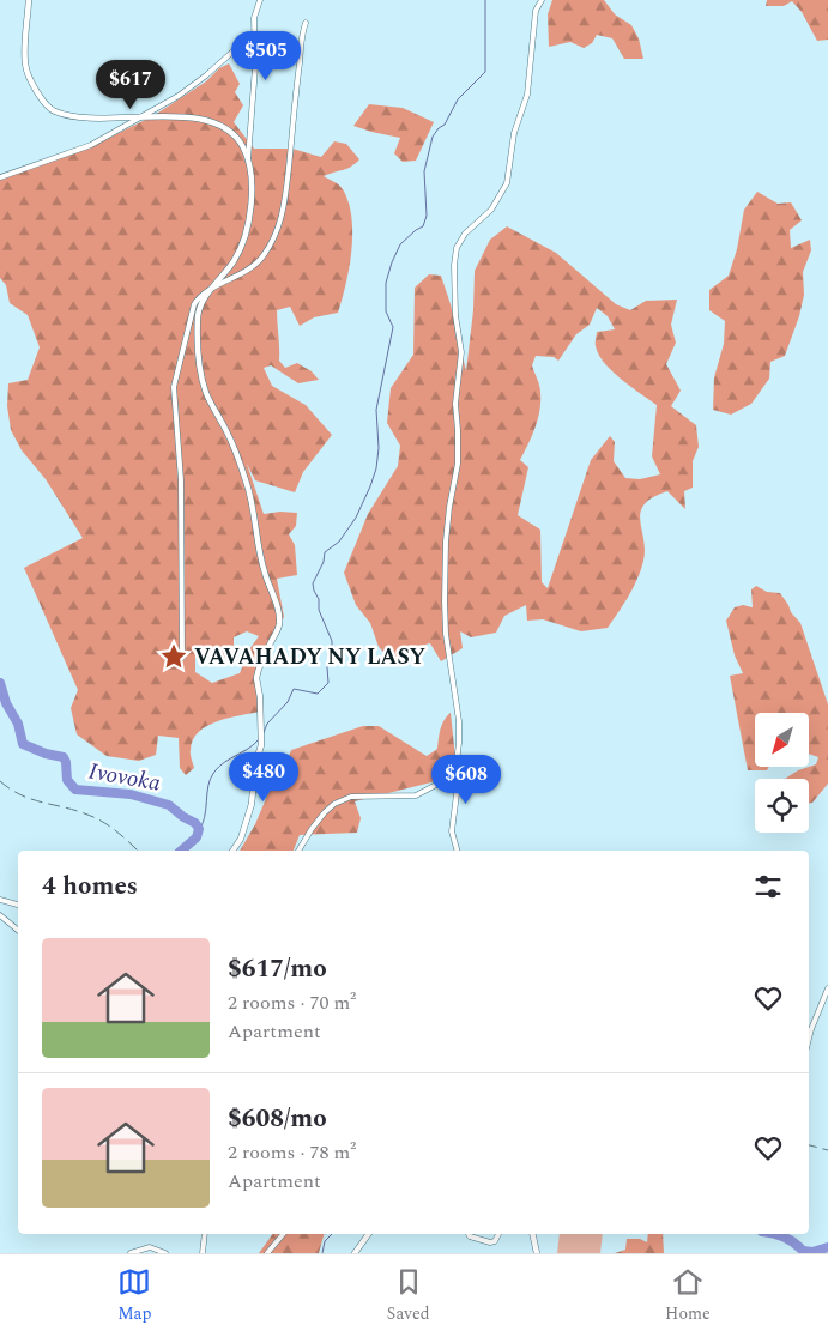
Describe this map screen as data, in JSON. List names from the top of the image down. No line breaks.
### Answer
{"water":["Ivovoka"],"places":{"place":["VAVAHADY NY LASY"]},"north":"bottom left","page":{"price":["$505","$617","$480","$608"],"heading":"4 homes","list":[{"name":"$617/mo","note":"2 rooms · 70 m² · Apartment"},{"name":"$608/mo","note":"2 rooms · 78 m² · Apartment"}],"tabs":["Map","Saved","Home"]}}
